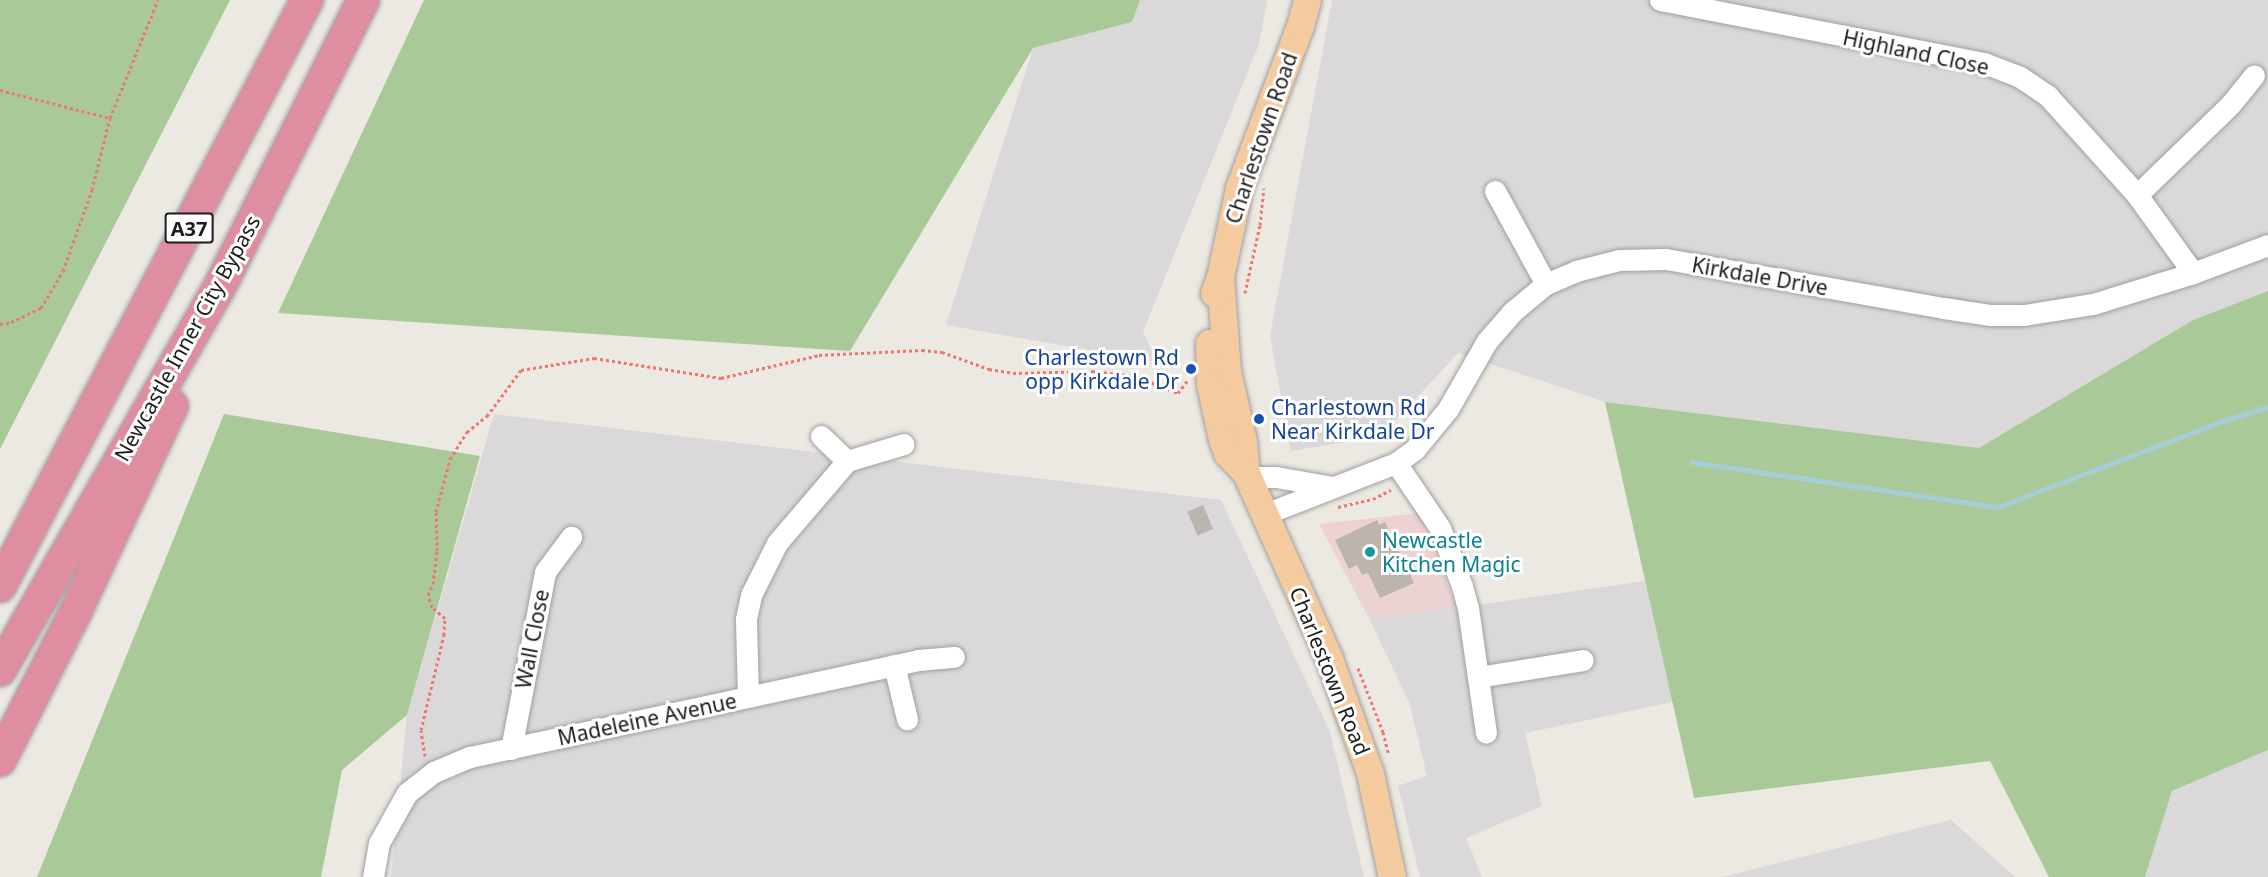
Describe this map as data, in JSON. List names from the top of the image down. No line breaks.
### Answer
{"streets":{"highway":["A37","Newcastle Inner City Bypass"],"main road":["Charlestown Road"],"street":["Highland Close","Kirkdale Drive","Wall Close","Madeleine Avenue"]},"crossings":[["Highland Close","Kirkdale Drive"],["Charlestown Road","Kirkdale Drive"],["Wall Close","Madeleine Avenue"]],"places":["Charlestown Rd opp Kirkdale Dr","Charlestown Rd Near Kirkdale Dr","Newcastle Kitchen Magic"]}
